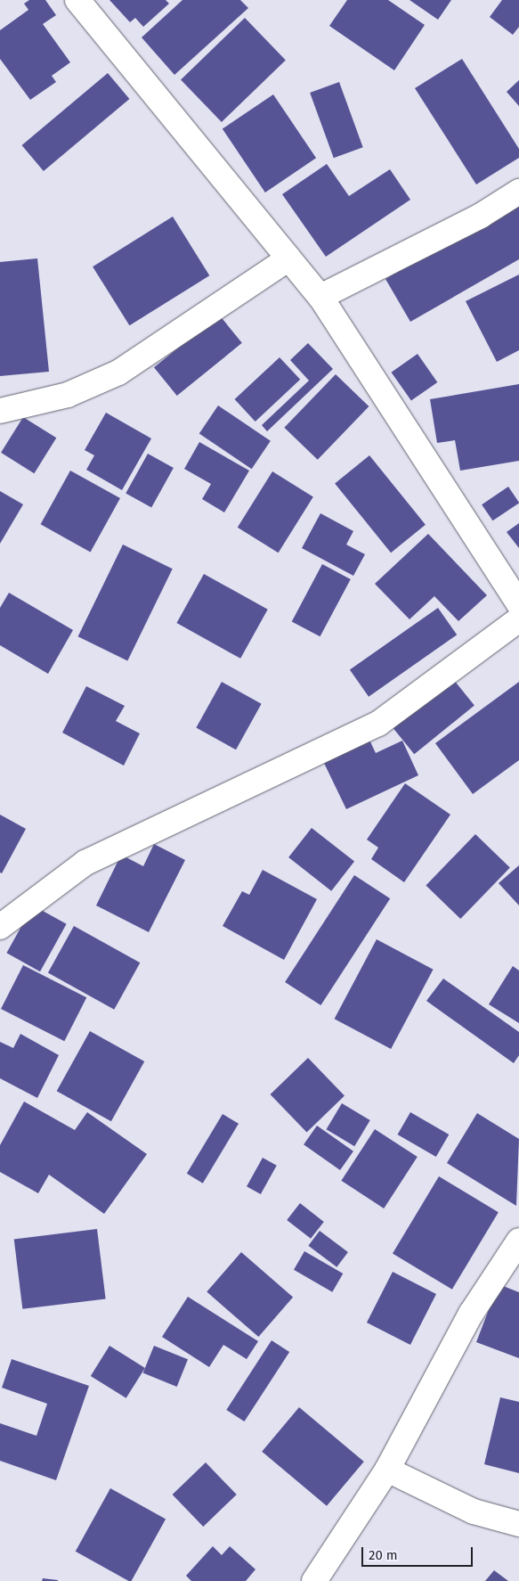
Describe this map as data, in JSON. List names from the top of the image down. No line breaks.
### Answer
{"scale_bar":"20 m"}
